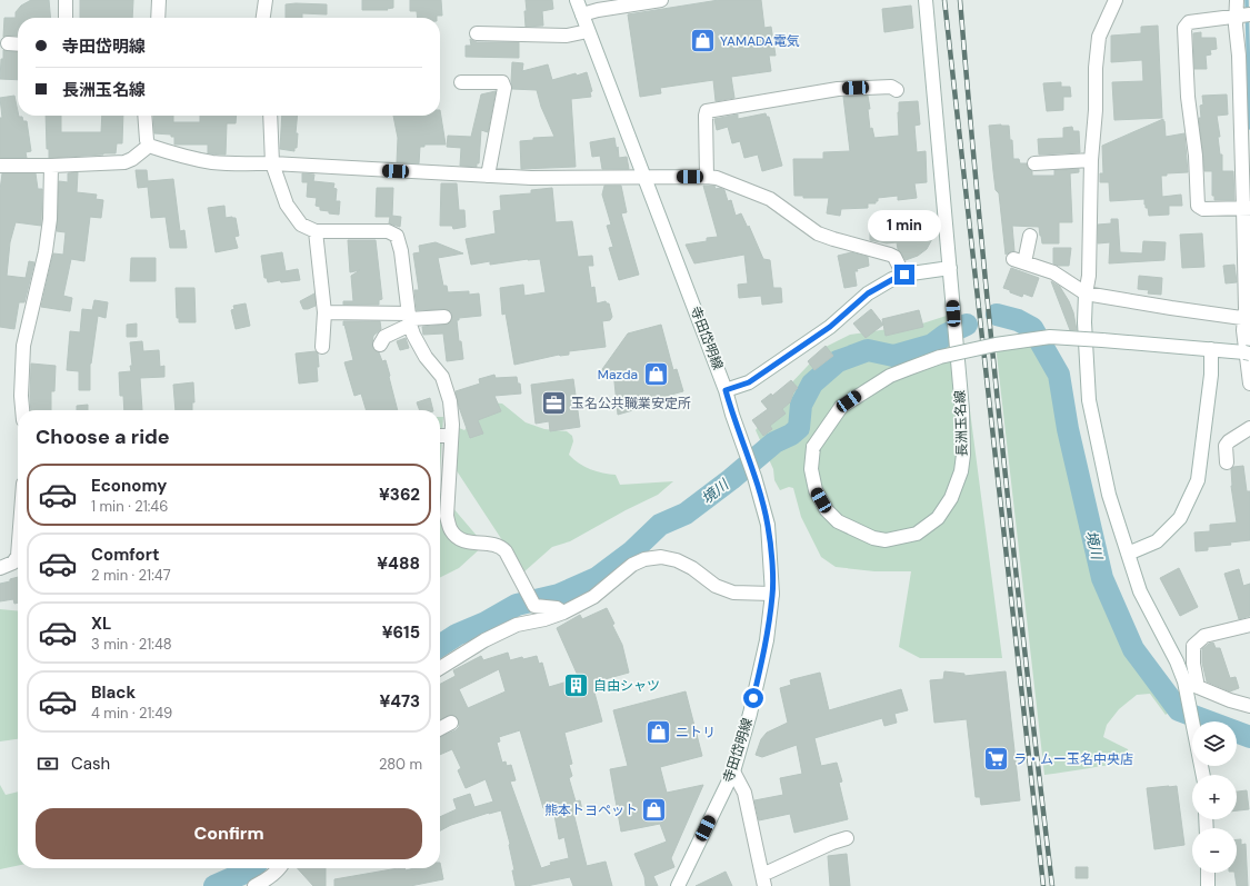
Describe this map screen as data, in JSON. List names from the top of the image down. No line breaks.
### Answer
{"streets":{"street":["寺田岱明線","長洲玉名線"]},"water":["境川"],"places":{"shop":["YAMADA電気","Mazda","ニトリ","熊本トヨペット"],"office":["玉名公共職業安定所"],"building":["自由シャツ"],"supermarket":["ラ・ムー玉名中央店"]},"page":{"banner":["寺田岱明線","長洲玉名線"],"bubble":"1 min","heading":"Choose a ride","list":[{"name":"Economy","note":"1 min · 21:46","value":"¥362"},{"name":"Comfort","note":"2 min · 21:47","value":"¥488"},{"name":"XL","note":"3 min · 21:48","value":"¥615"},{"name":"Black","note":"4 min · 21:49","value":"¥473"}],"map_buttons":["+","−"],"pay":["Cash","280 m"],"buttons":"Confirm"}}
